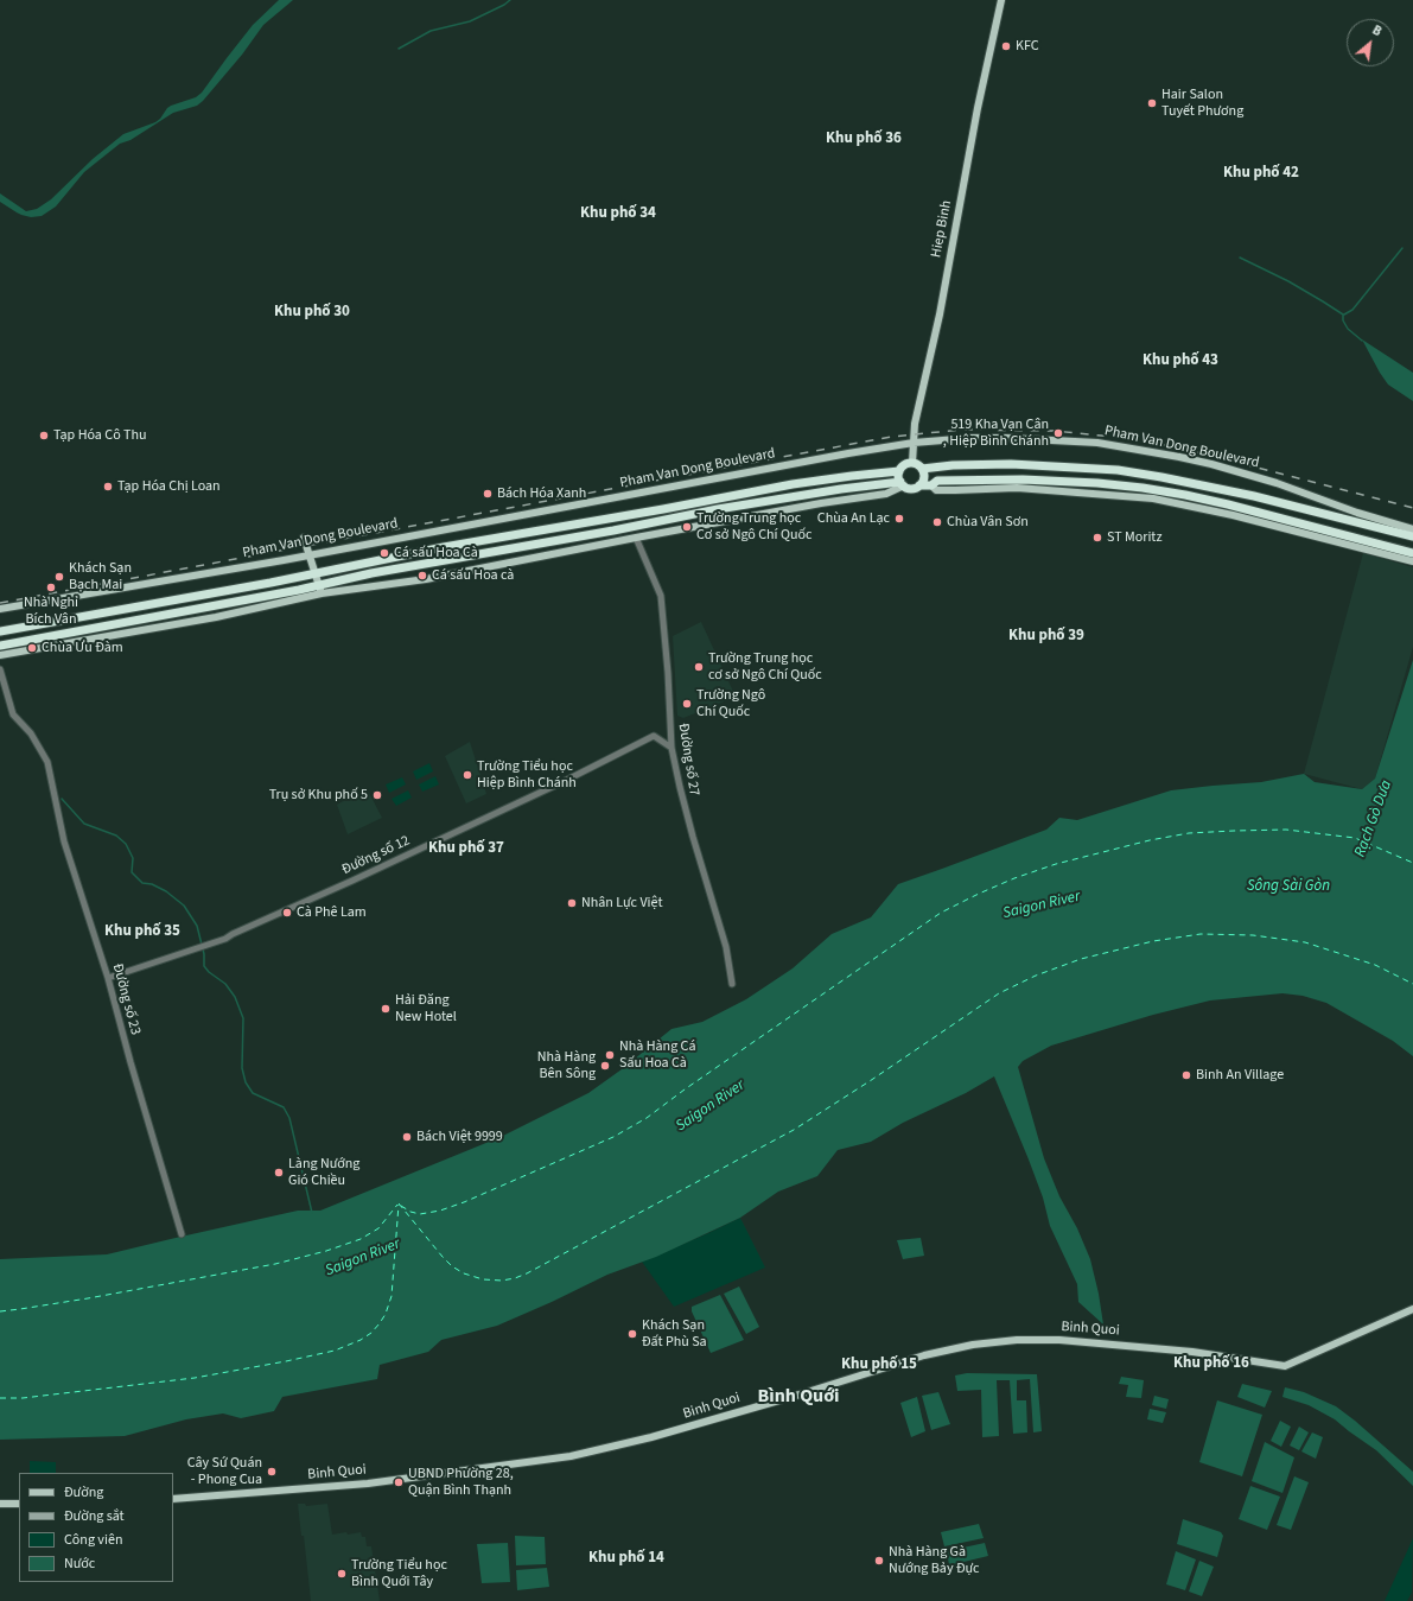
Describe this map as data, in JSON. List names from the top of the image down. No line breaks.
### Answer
{"streets":{"main road":["Hiep Binh","Pham Van Dong Boulevard","Binh Quoi"],"street":["Đường số 27","Đường số 12","Đường số 23"]},"crossings":[["Hiep Binh","Pham Van Dong Boulevard"],["Đường số 27","Đường số 12"],["Đường số 12","Đường số 23"]],"districts":["Khu phố 36","Khu phố 42","Khu phố 34","Khu phố 30","Khu phố 43","Khu phố 39","Khu phố 37","Khu phố 35","Khu phố 16","Khu phố 15","Bình Quới","Khu phố 14"],"water":["Rạch Gò Dưa","Sông Sài Gòn","Saigon River"],"places":["KFC","Hair Salon Tuyết Phương","519 Kha Vạn Cân , Hiệp Bình Chánh","Tạp Hóa Cô Thu","Tạp Hóa Chị Loan","Bách Hóa Xanh","Chùa An Lạc","Chùa Vân Sơn","Trường Trung học Cơ sở Ngô Chí Quốc","ST Moritz","Cá sấu Hoa Cà","Cá sấu Hoa cà","Khách Sạn Bạch Mai","Nhà Nghỉ Bích Vân","Chùa Ưu Đàm","Trường Trung học cơ sở Ngô Chí Quốc","Trường Ngô Chí Quốc","Trường Tiểu học Hiệp Bình Chánh","Trụ sở Khu phố 5","Nhân Lực Việt","Cà Phê Lam","Hải Đăng New Hotel","Nhà Hàng Cá Sấu Hoa Cà","Nhà Hàng Bên Sông","Binh An Village","Bách Việt 9999","Làng Nướng Gió Chiều","Khách Sạn Đất Phù Sa","Cây Sứ Quán - Phong Cua","UBND Phường 28, Quận Bình Thạnh","Nhà Hàng Gà Nướng Bảy Đực","Trường Tiểu học Bình Quới Tây"],"legend":["Đường","Đường sắt","Công viên","Nước"],"north":"top right"}
